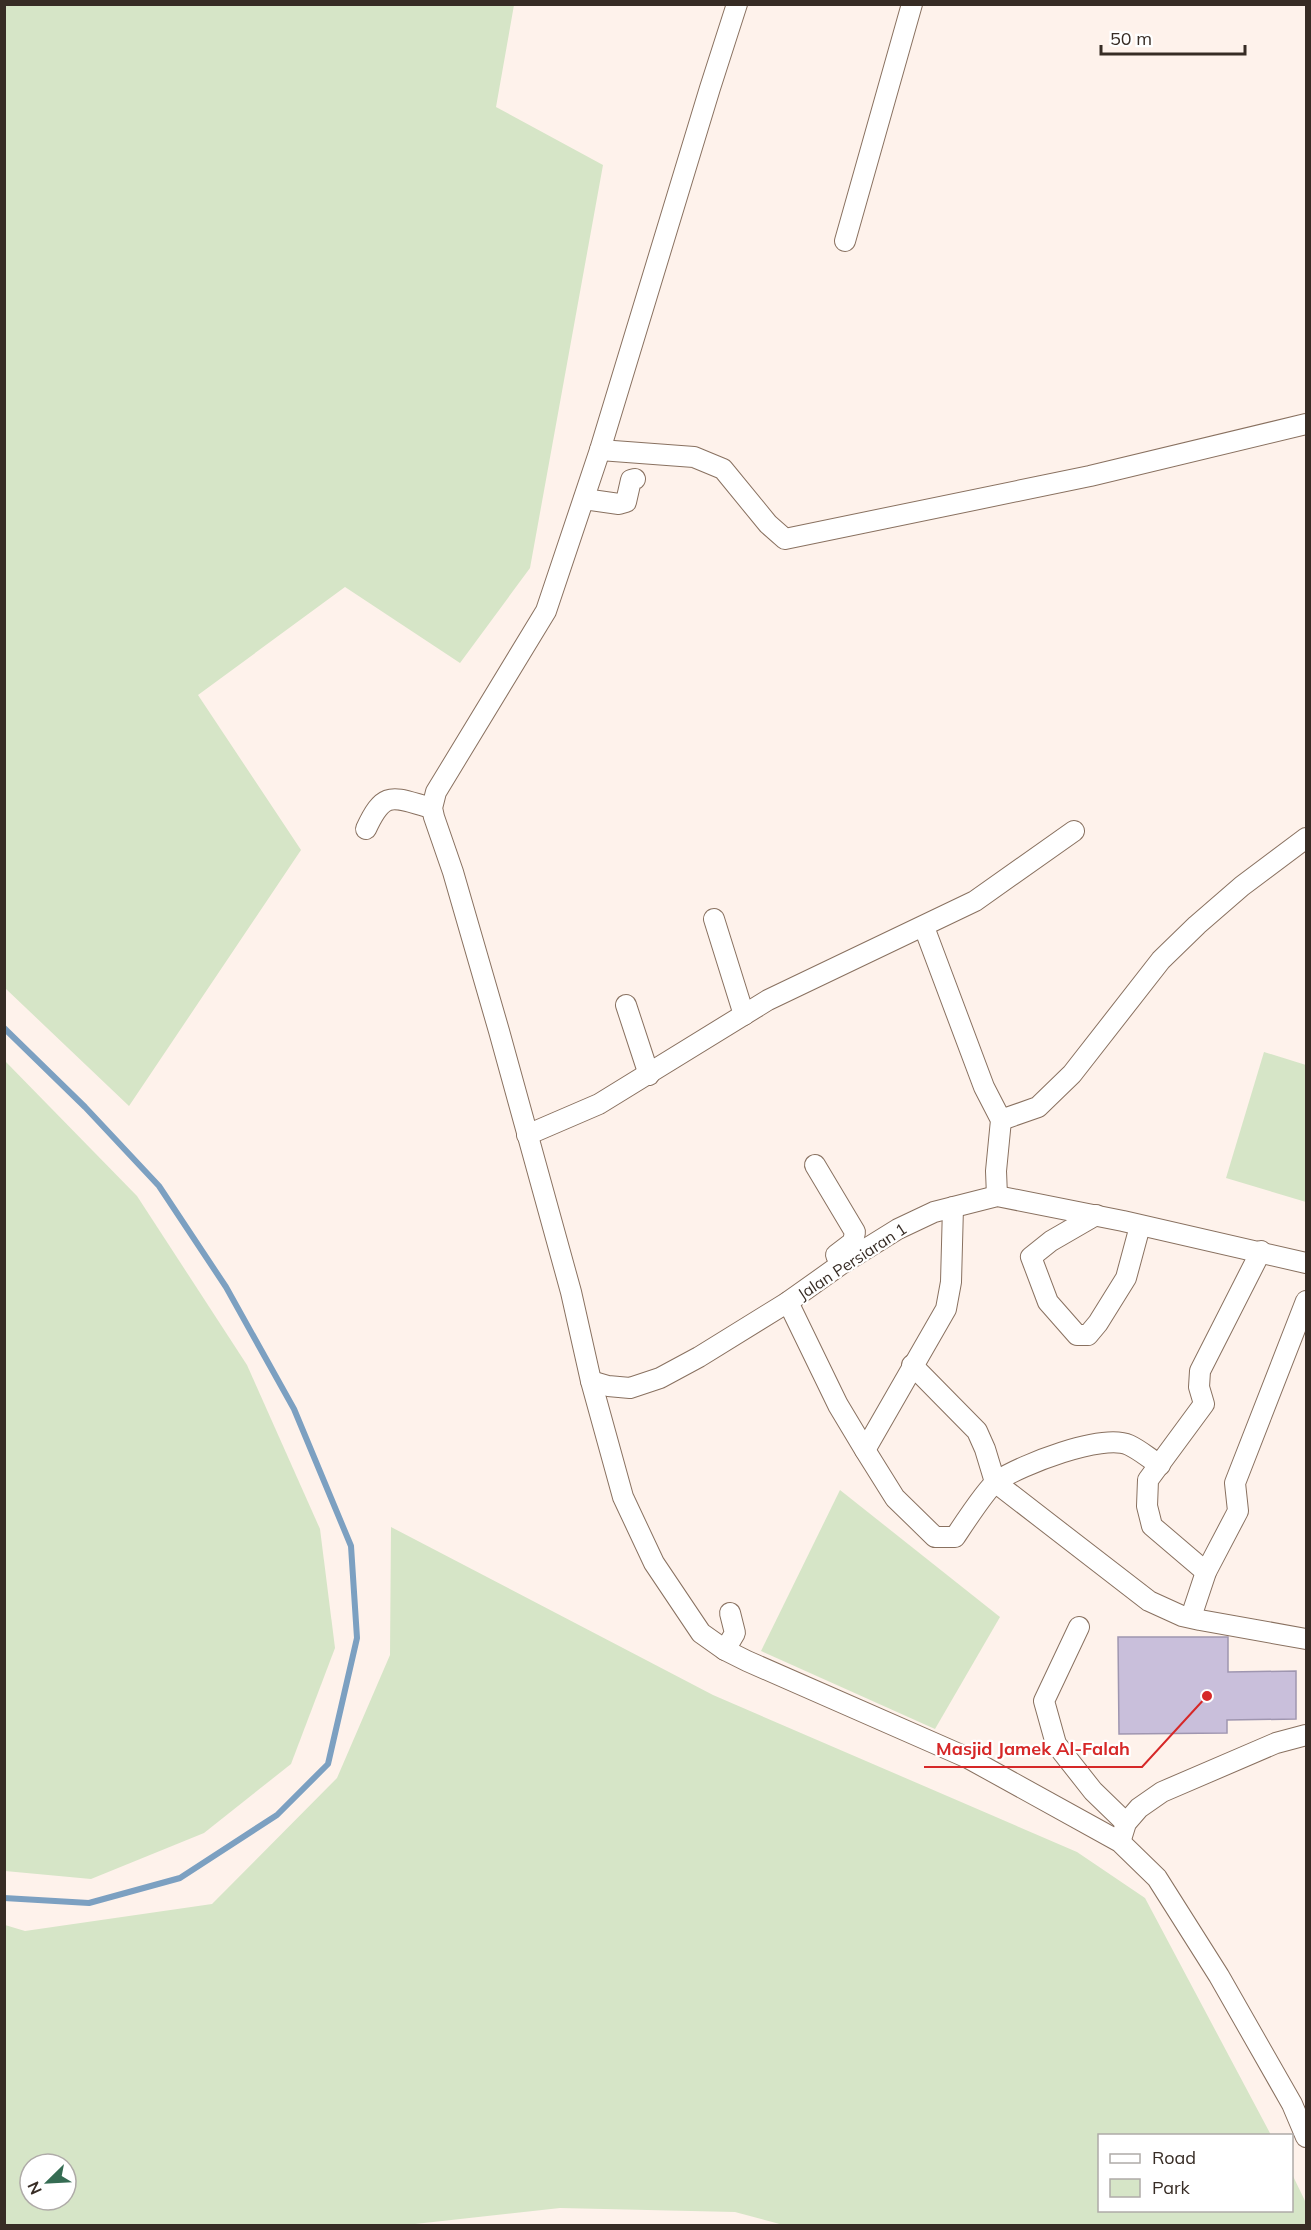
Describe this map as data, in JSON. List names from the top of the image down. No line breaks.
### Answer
{"streets":{"street":["Jalan Persiaran 1"]},"places":["Masjid Jamek Al-Falah"],"legend":["Road","Park"],"scale_bar":"50 m","north":"bottom left"}
